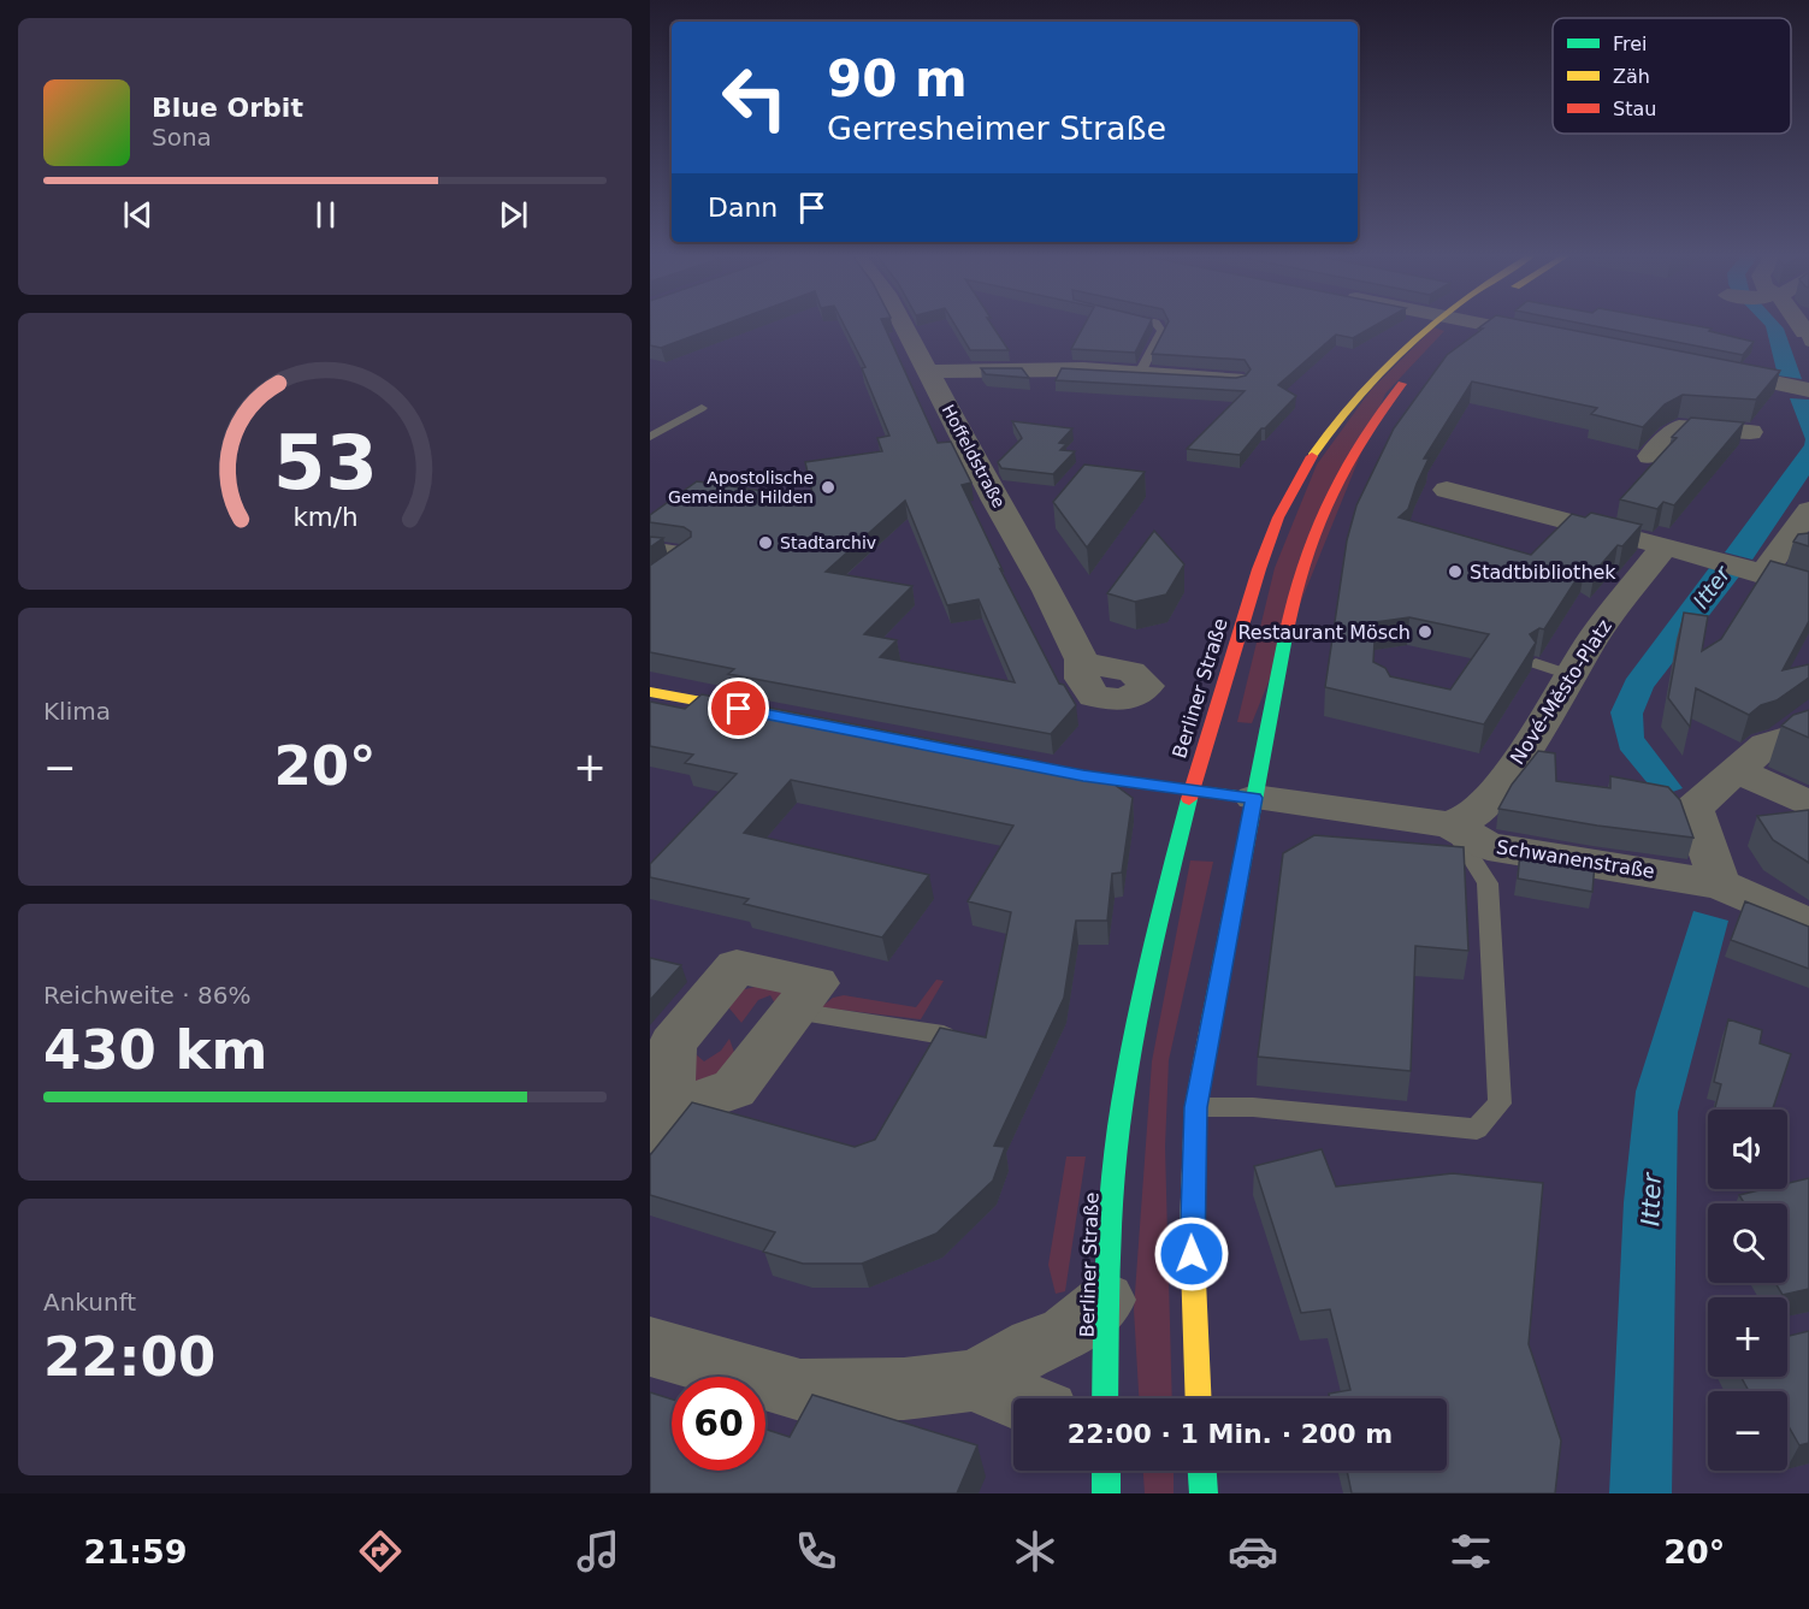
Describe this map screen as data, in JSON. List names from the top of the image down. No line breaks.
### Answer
{"streets":{"main road":["Berliner Straße"],"street":["Hoffeldstraße","Nové-Město-Platz","Schwanenstraße"]},"crossings":[["Nové-Město-Platz","Schwanenstraße"]],"water":["Itter"],"places":["Apostolische Gemeinde Hilden","Stadtarchiv","Stadtbibliothek","Restaurant Mösch"],"legend":["Frei","Zäh","Stau"],"page":{"turn":["90 m","Gerresheimer Straße"],"song":["Blue Orbit","Sona"],"then":"Dann","tile":["Klima",["Reichweite · 86%","430 km"],["Ankunft","22:00"]],"heat":["−","20°","+"],"map_buttons":["+","−"],"limit":"60","trip":"22:00 · 1 Min. · 200 m","tabs":["21:59","20°"],"gauge":["53","km/h"]}}
